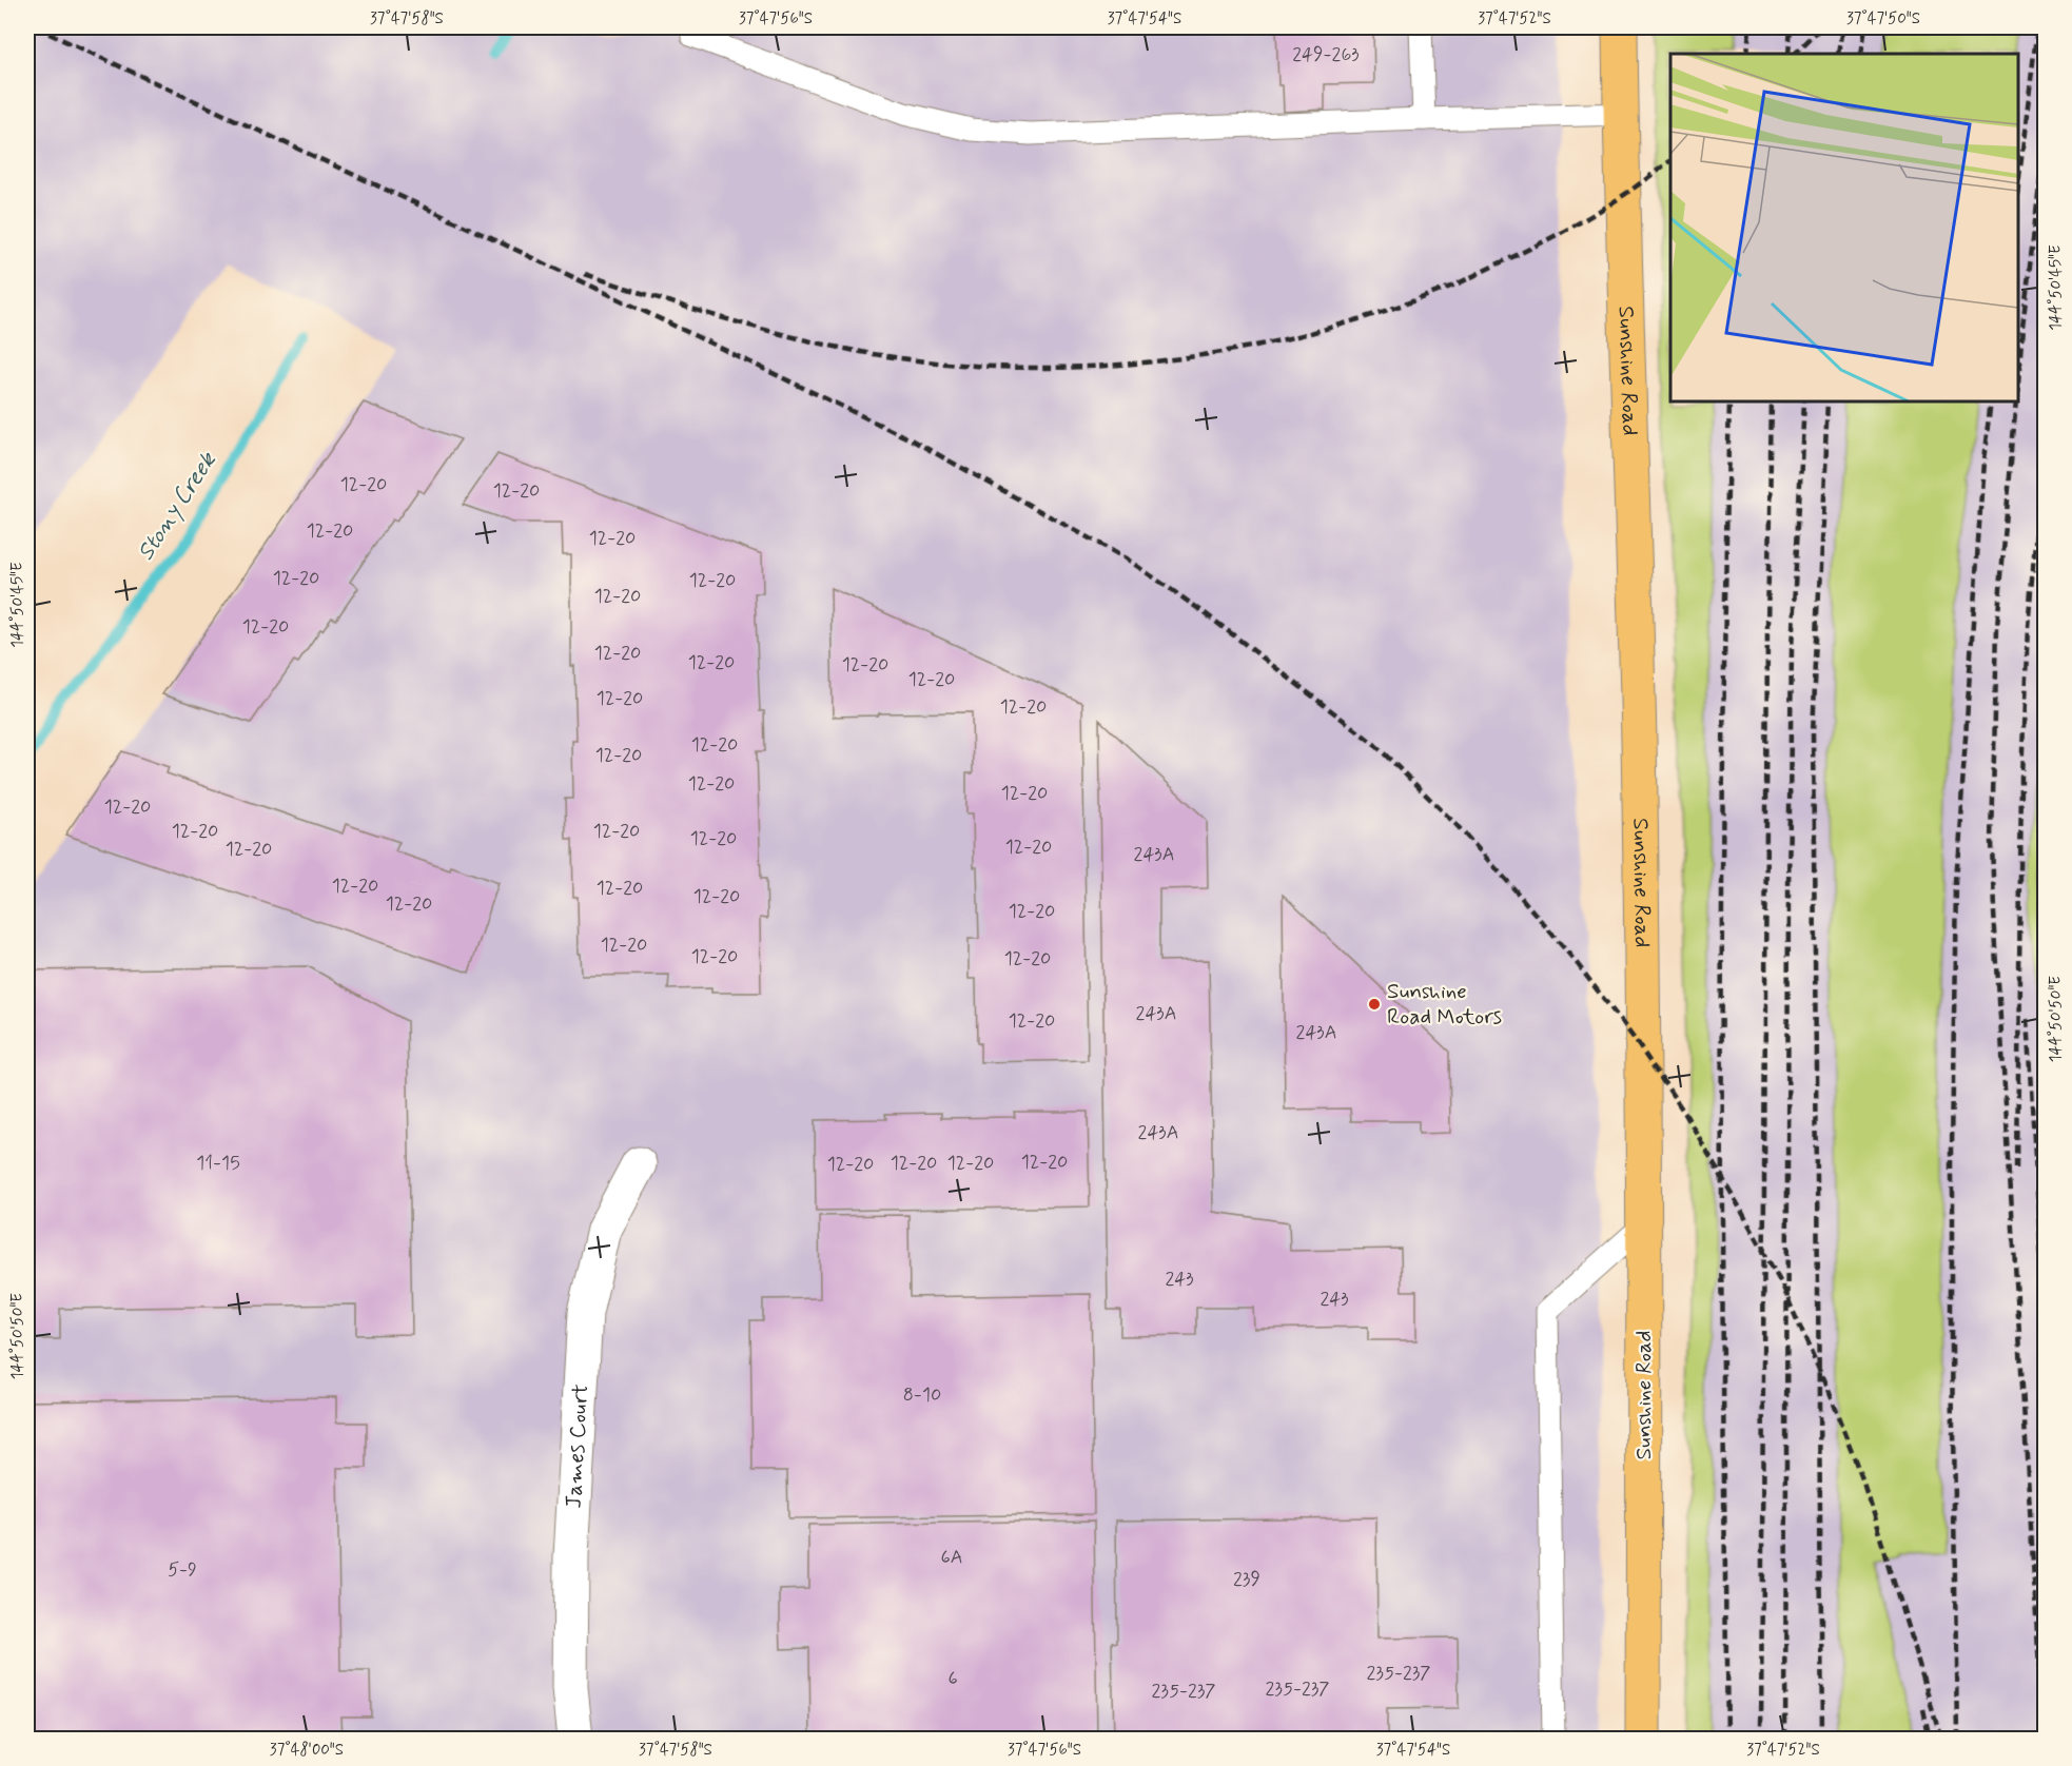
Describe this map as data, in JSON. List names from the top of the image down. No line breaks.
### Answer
{"streets":{"main road":["Sunshine Road"],"street":["James Court"]},"water":["Stony Creek"],"places":["Sunshine Road Motors"],"house_numbers":["249-263","12-20","12-20","12-20","12-20","12-20","12-20","12-20","12-20","12-20","12-20","12-20","12-20","12-20","12-20","12-20","12-20","12-20","12-20","12-20","12-20","12-20","12-20","12-20","12-20","243A","12-20","12-20","12-20","12-20","12-20","12-20","12-20","12-20","243A","12-20","243A","243A","12-20","11-15","12-20","12-20","12-20","243","243","8-10","6A","5-9","239","235-237","6","235-237","235-237"],"coordinates":["37°47'58\"S","37°47'56\"S","37°47'54\"S","37°47'52\"S","37°47'50\"S","144°50'45\"E","144°50'50\"E","37°48'00\"S"]}
